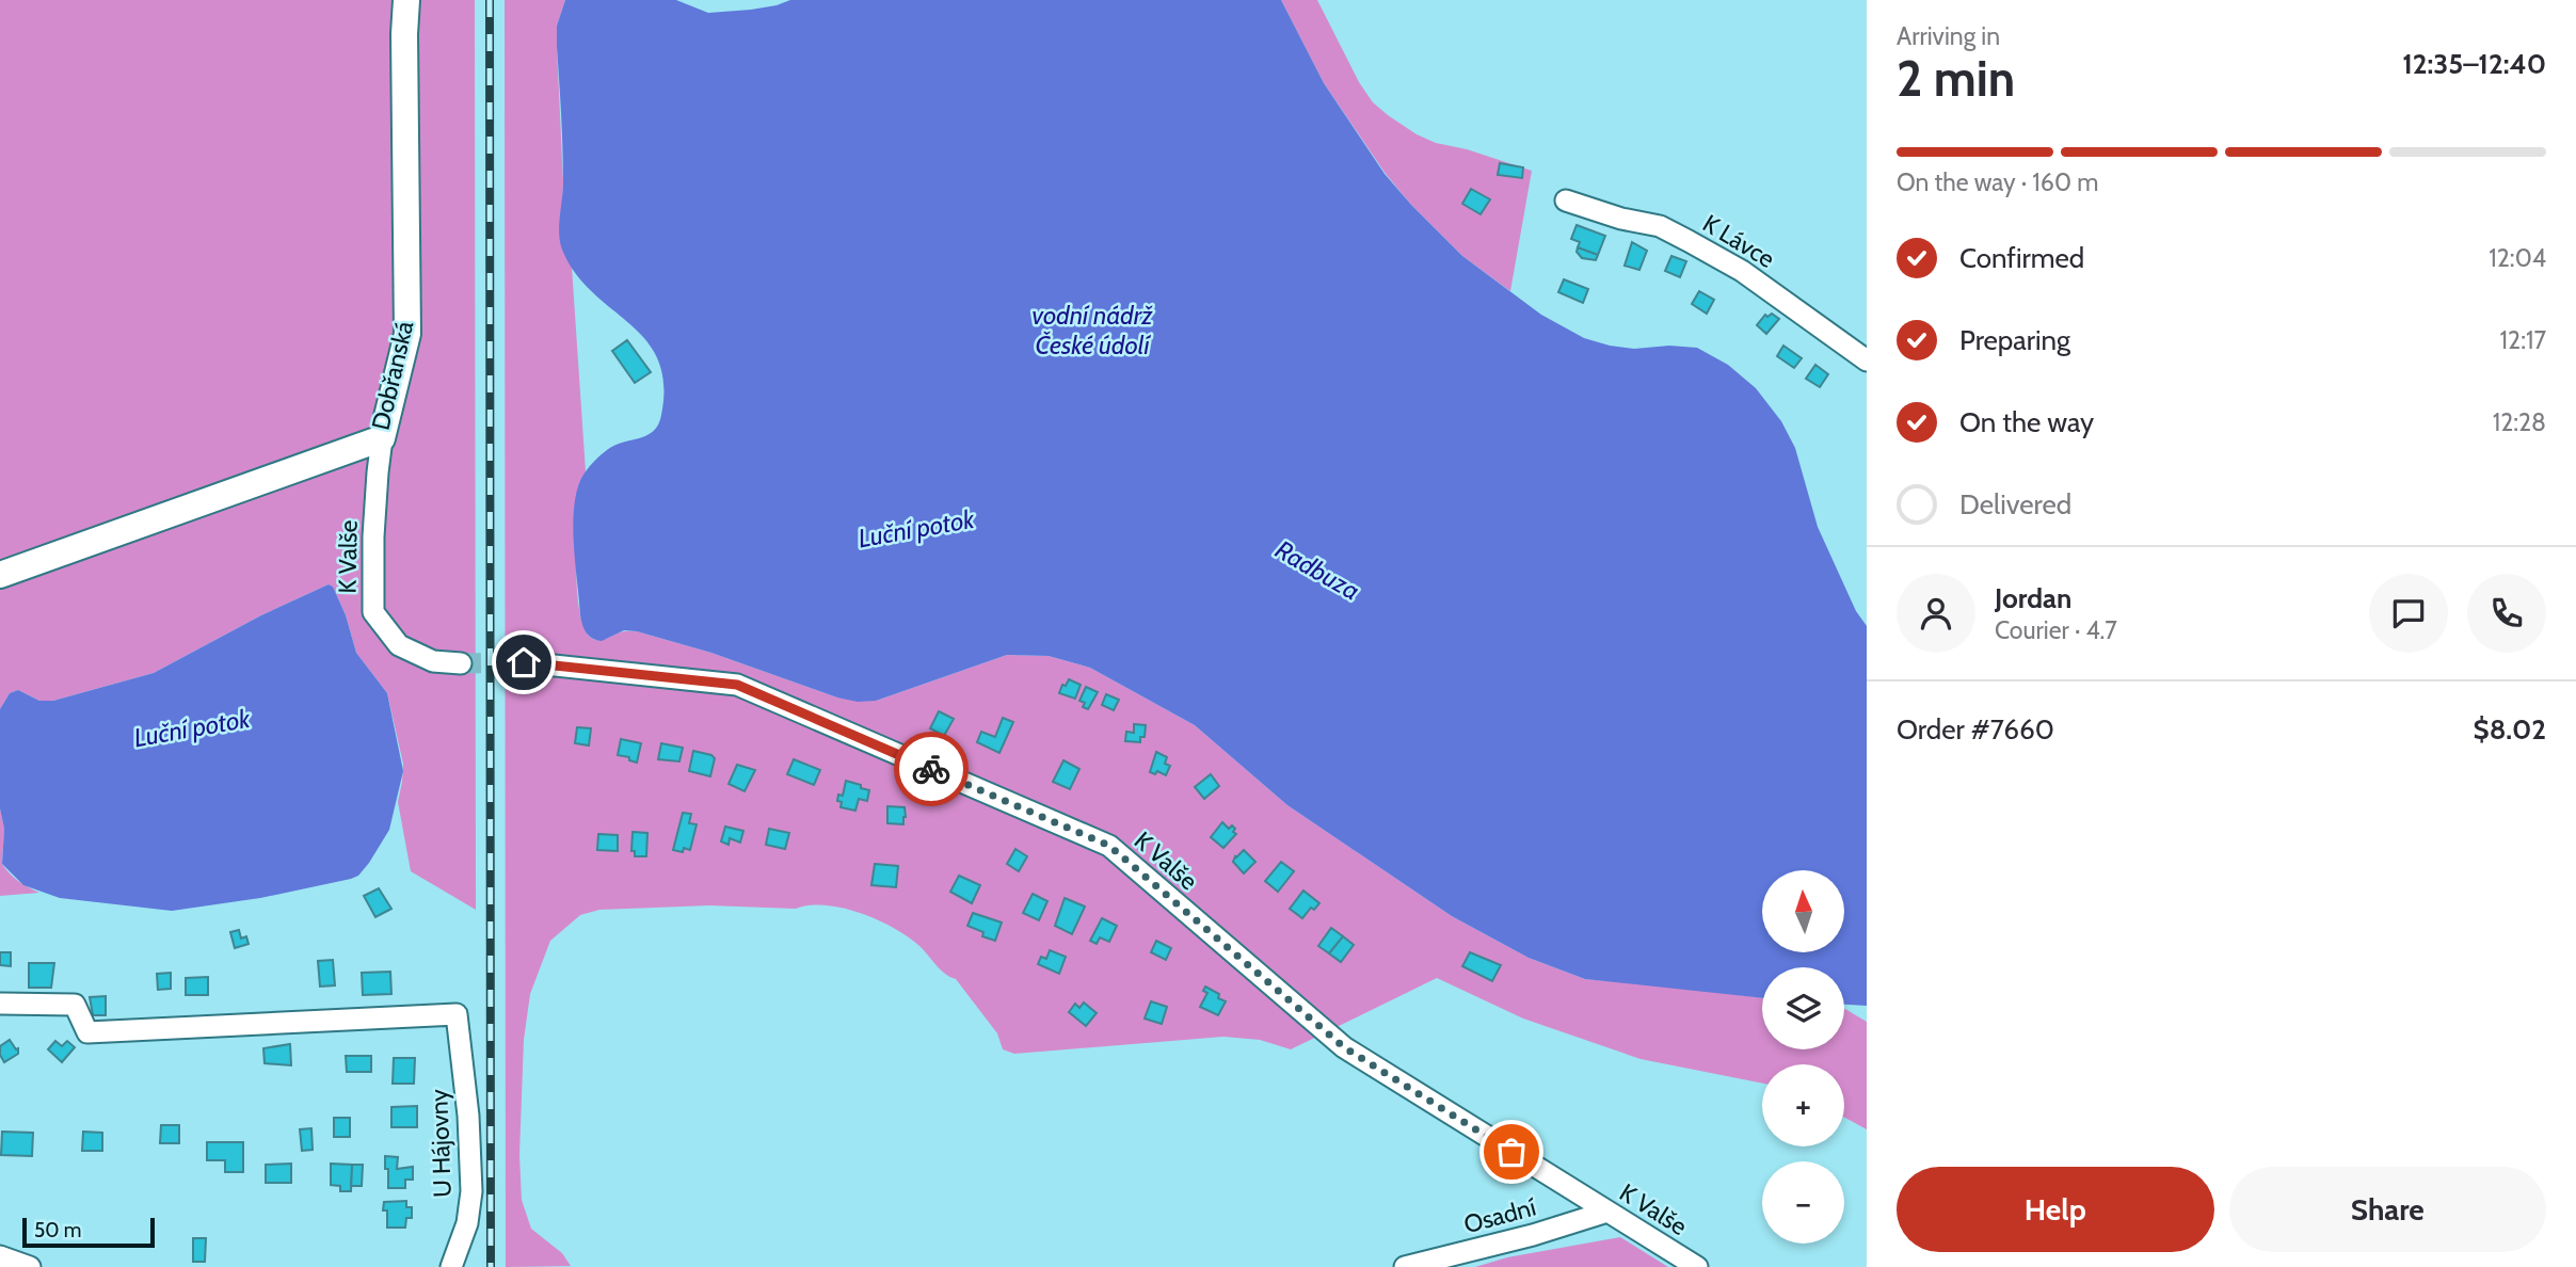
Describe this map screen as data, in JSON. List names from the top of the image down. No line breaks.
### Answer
{"streets":{"street":["K Lávce","Dobřanská","K Valše","U Hájovny","Osadní"]},"crossings":[["Dobřanská","K Valše"],["K Valše","Osadní"]],"water":["vodní nádrž České údolí","Luční potok","Radbuza"],"scale_bar":"50 m","north":"top","page":{"heading":["2 min","Arriving in","12:35–12:40"],"panel":["Jordan","Courier · 4.7","Order #7660","$8.02"],"bar":"On the way · 160 m","list":[["Confirmed","12:04"],["Preparing","12:17"],["On the way","12:28"],"Delivered"],"map_buttons":["+","−"],"buttons":["Help","Share"],"scale":"50 m"}}
